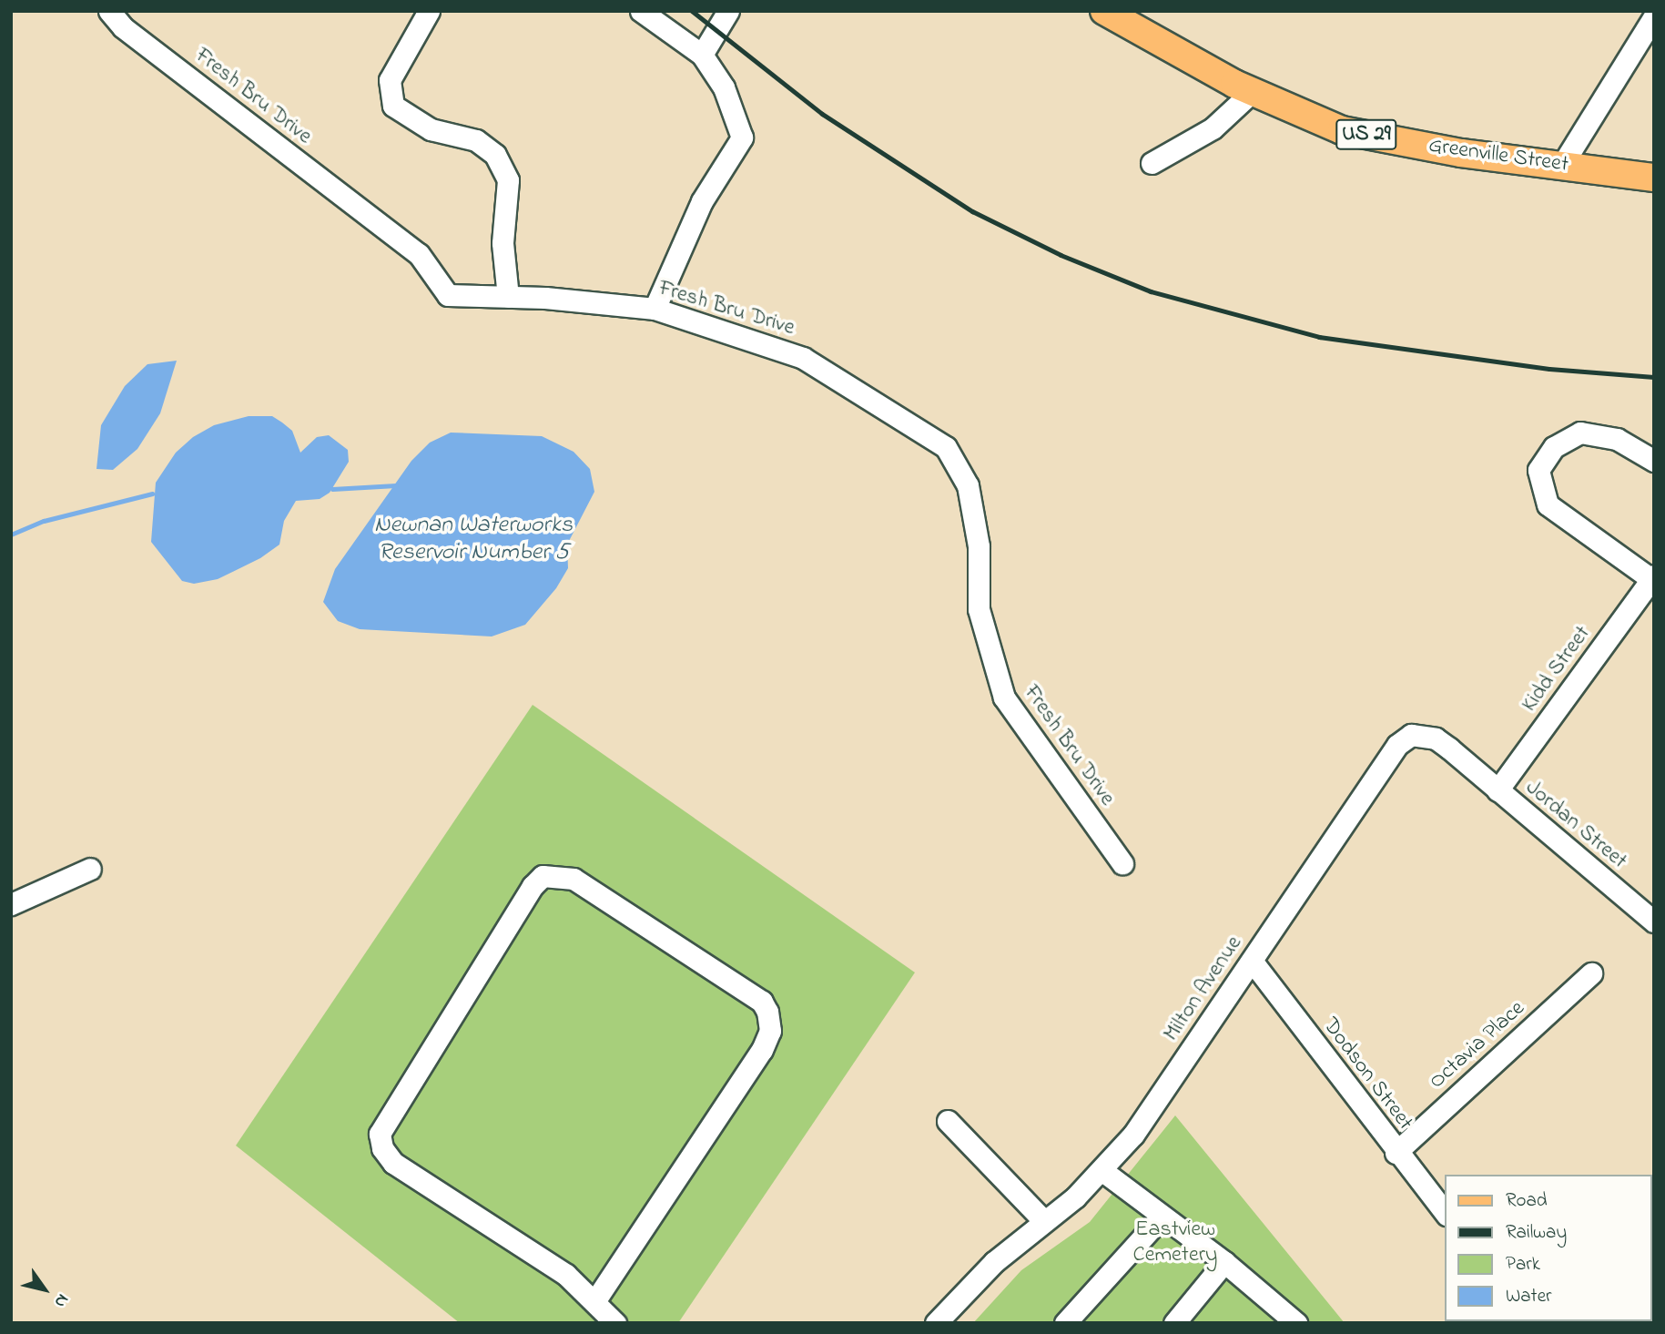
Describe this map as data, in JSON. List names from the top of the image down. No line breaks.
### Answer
{"streets":{"main road":["US 29","Greenville Street"],"street":["Fresh Bru Drive","Kidd Street","Jordan Street","Milton Avenue","Octavia Place","Dodson Street"]},"crossings":[["Kidd Street","Jordan Street"],["Kidd Street","Milton Avenue"],["Jordan Street","Milton Avenue"],["Milton Avenue","Dodson Street"],["Octavia Place","Dodson Street"]],"water":["Newnan Waterworks Reservoir Number 5"],"parks":["Eastview Cemetery"],"legend":["Road","Railway","Park","Water"],"north":"bottom right"}
